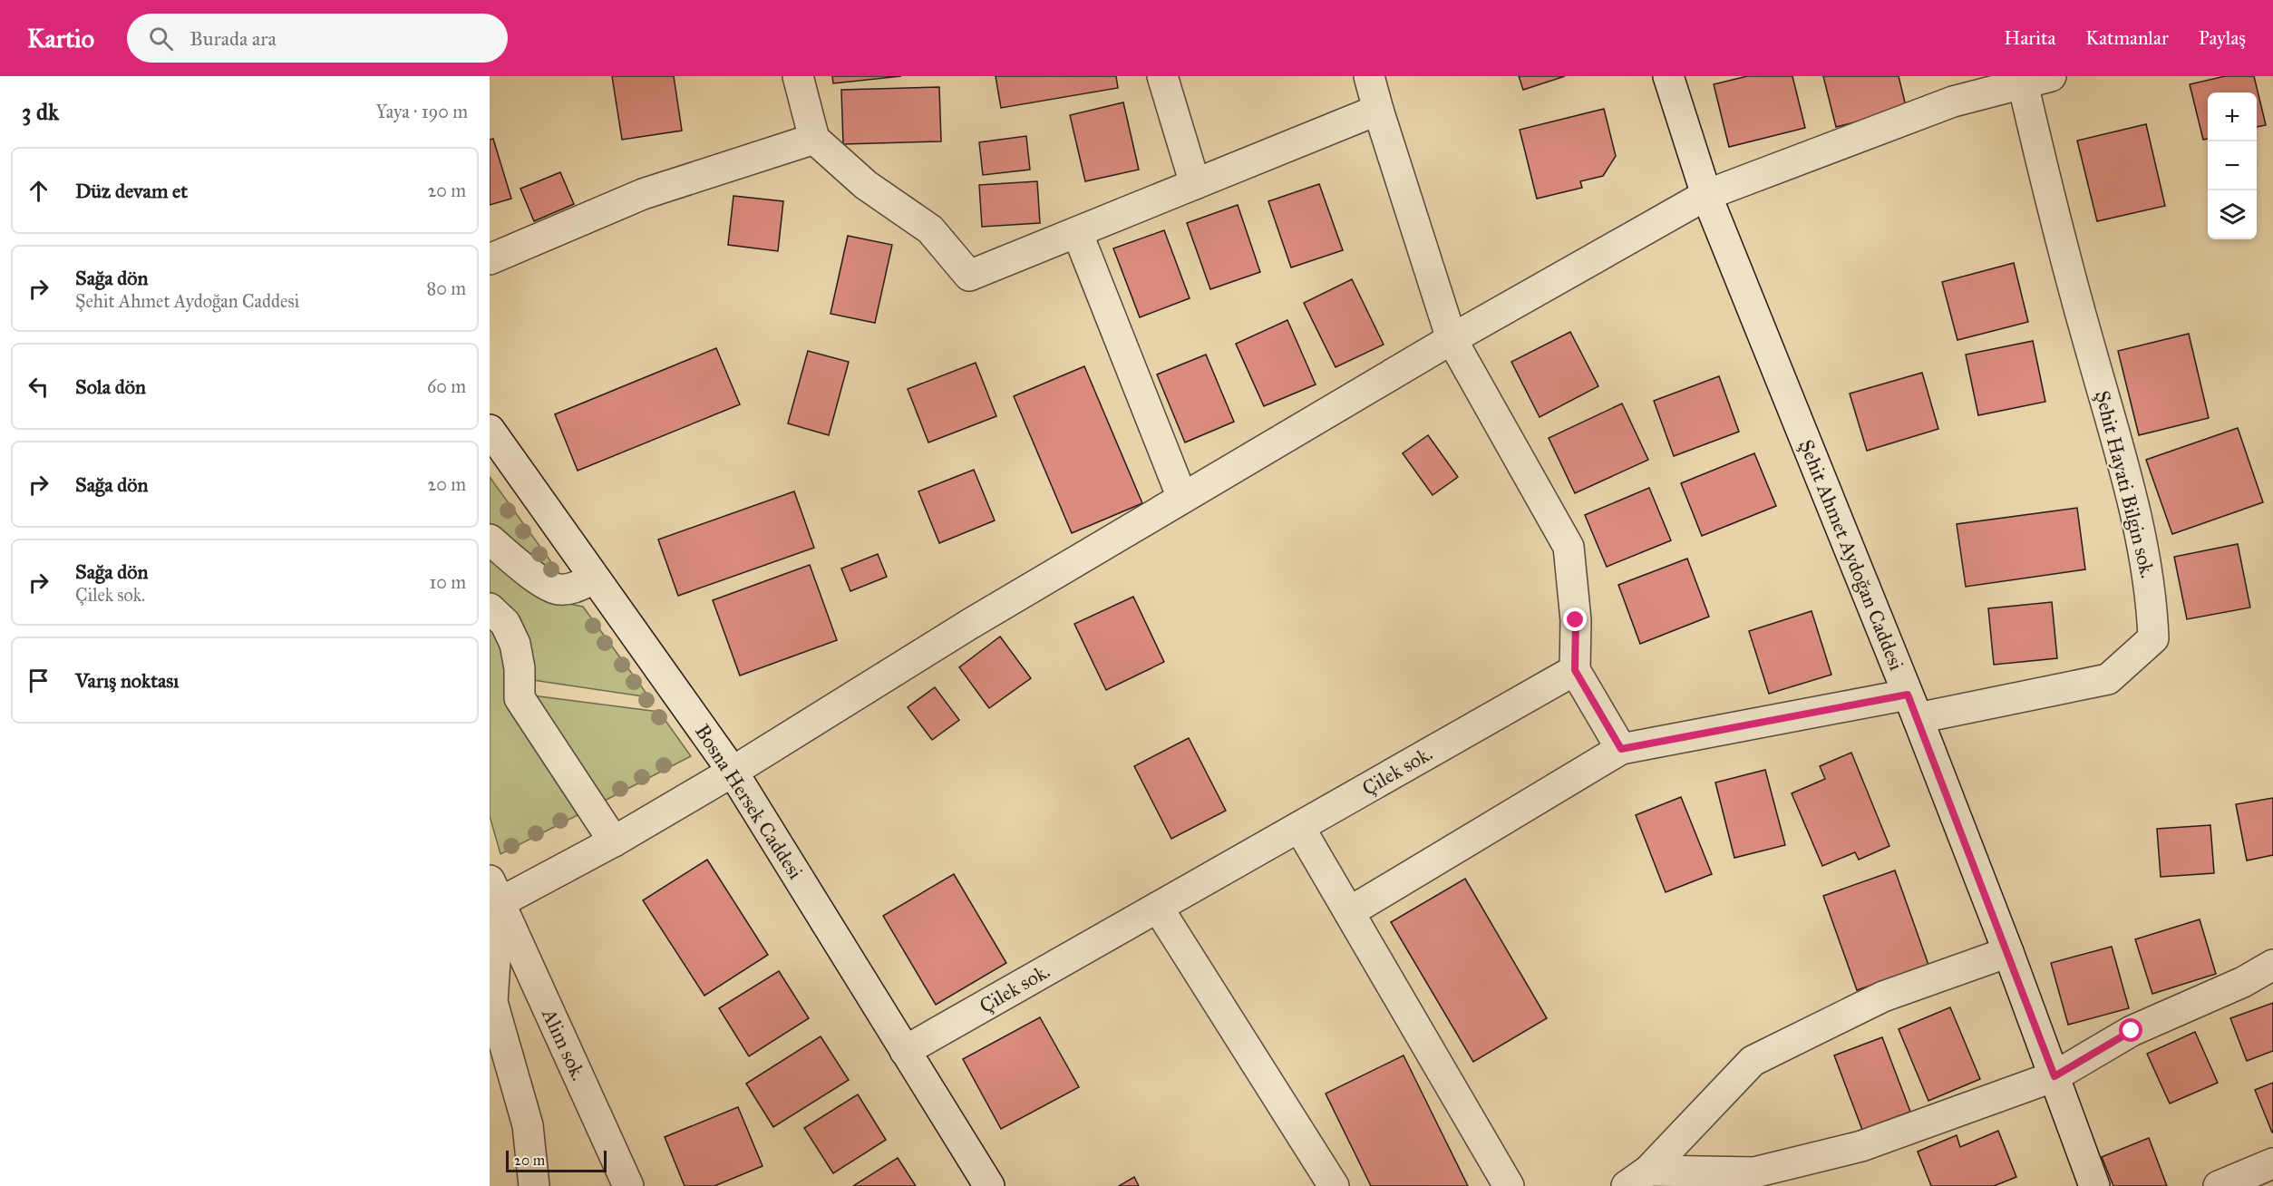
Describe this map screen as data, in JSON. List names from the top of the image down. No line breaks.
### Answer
{"streets":{"street":["Şehit Hayati Bilgin sok.","Şehit Ahmet Aydoğan Caddesi","Çilek sok.","Bosna Hersek Caddesi","Alim sok."]},"crossings":[["Şehit Hayati Bilgin sok.","Şehit Ahmet Aydoğan Caddesi"],["Çilek sok.","Bosna Hersek Caddesi"]],"scale_bar":"20 m","page":{"header":"Kartio","search":"Burada ara","nav":["Harita","Katmanlar","Paylaş"],"heading":["3 dk","Yaya · 190 m"],"map_buttons":["+","−"],"list":[["Düz devam et","20 m"],["Sağa dön","Şehit Ahmet Aydoğan Caddesi","80 m"],["Sola dön","60 m"],["Sağa dön","20 m"],["Sağa dön","Çilek sok.","10 m"],"Varış noktası"],"scale":"20 m"}}
